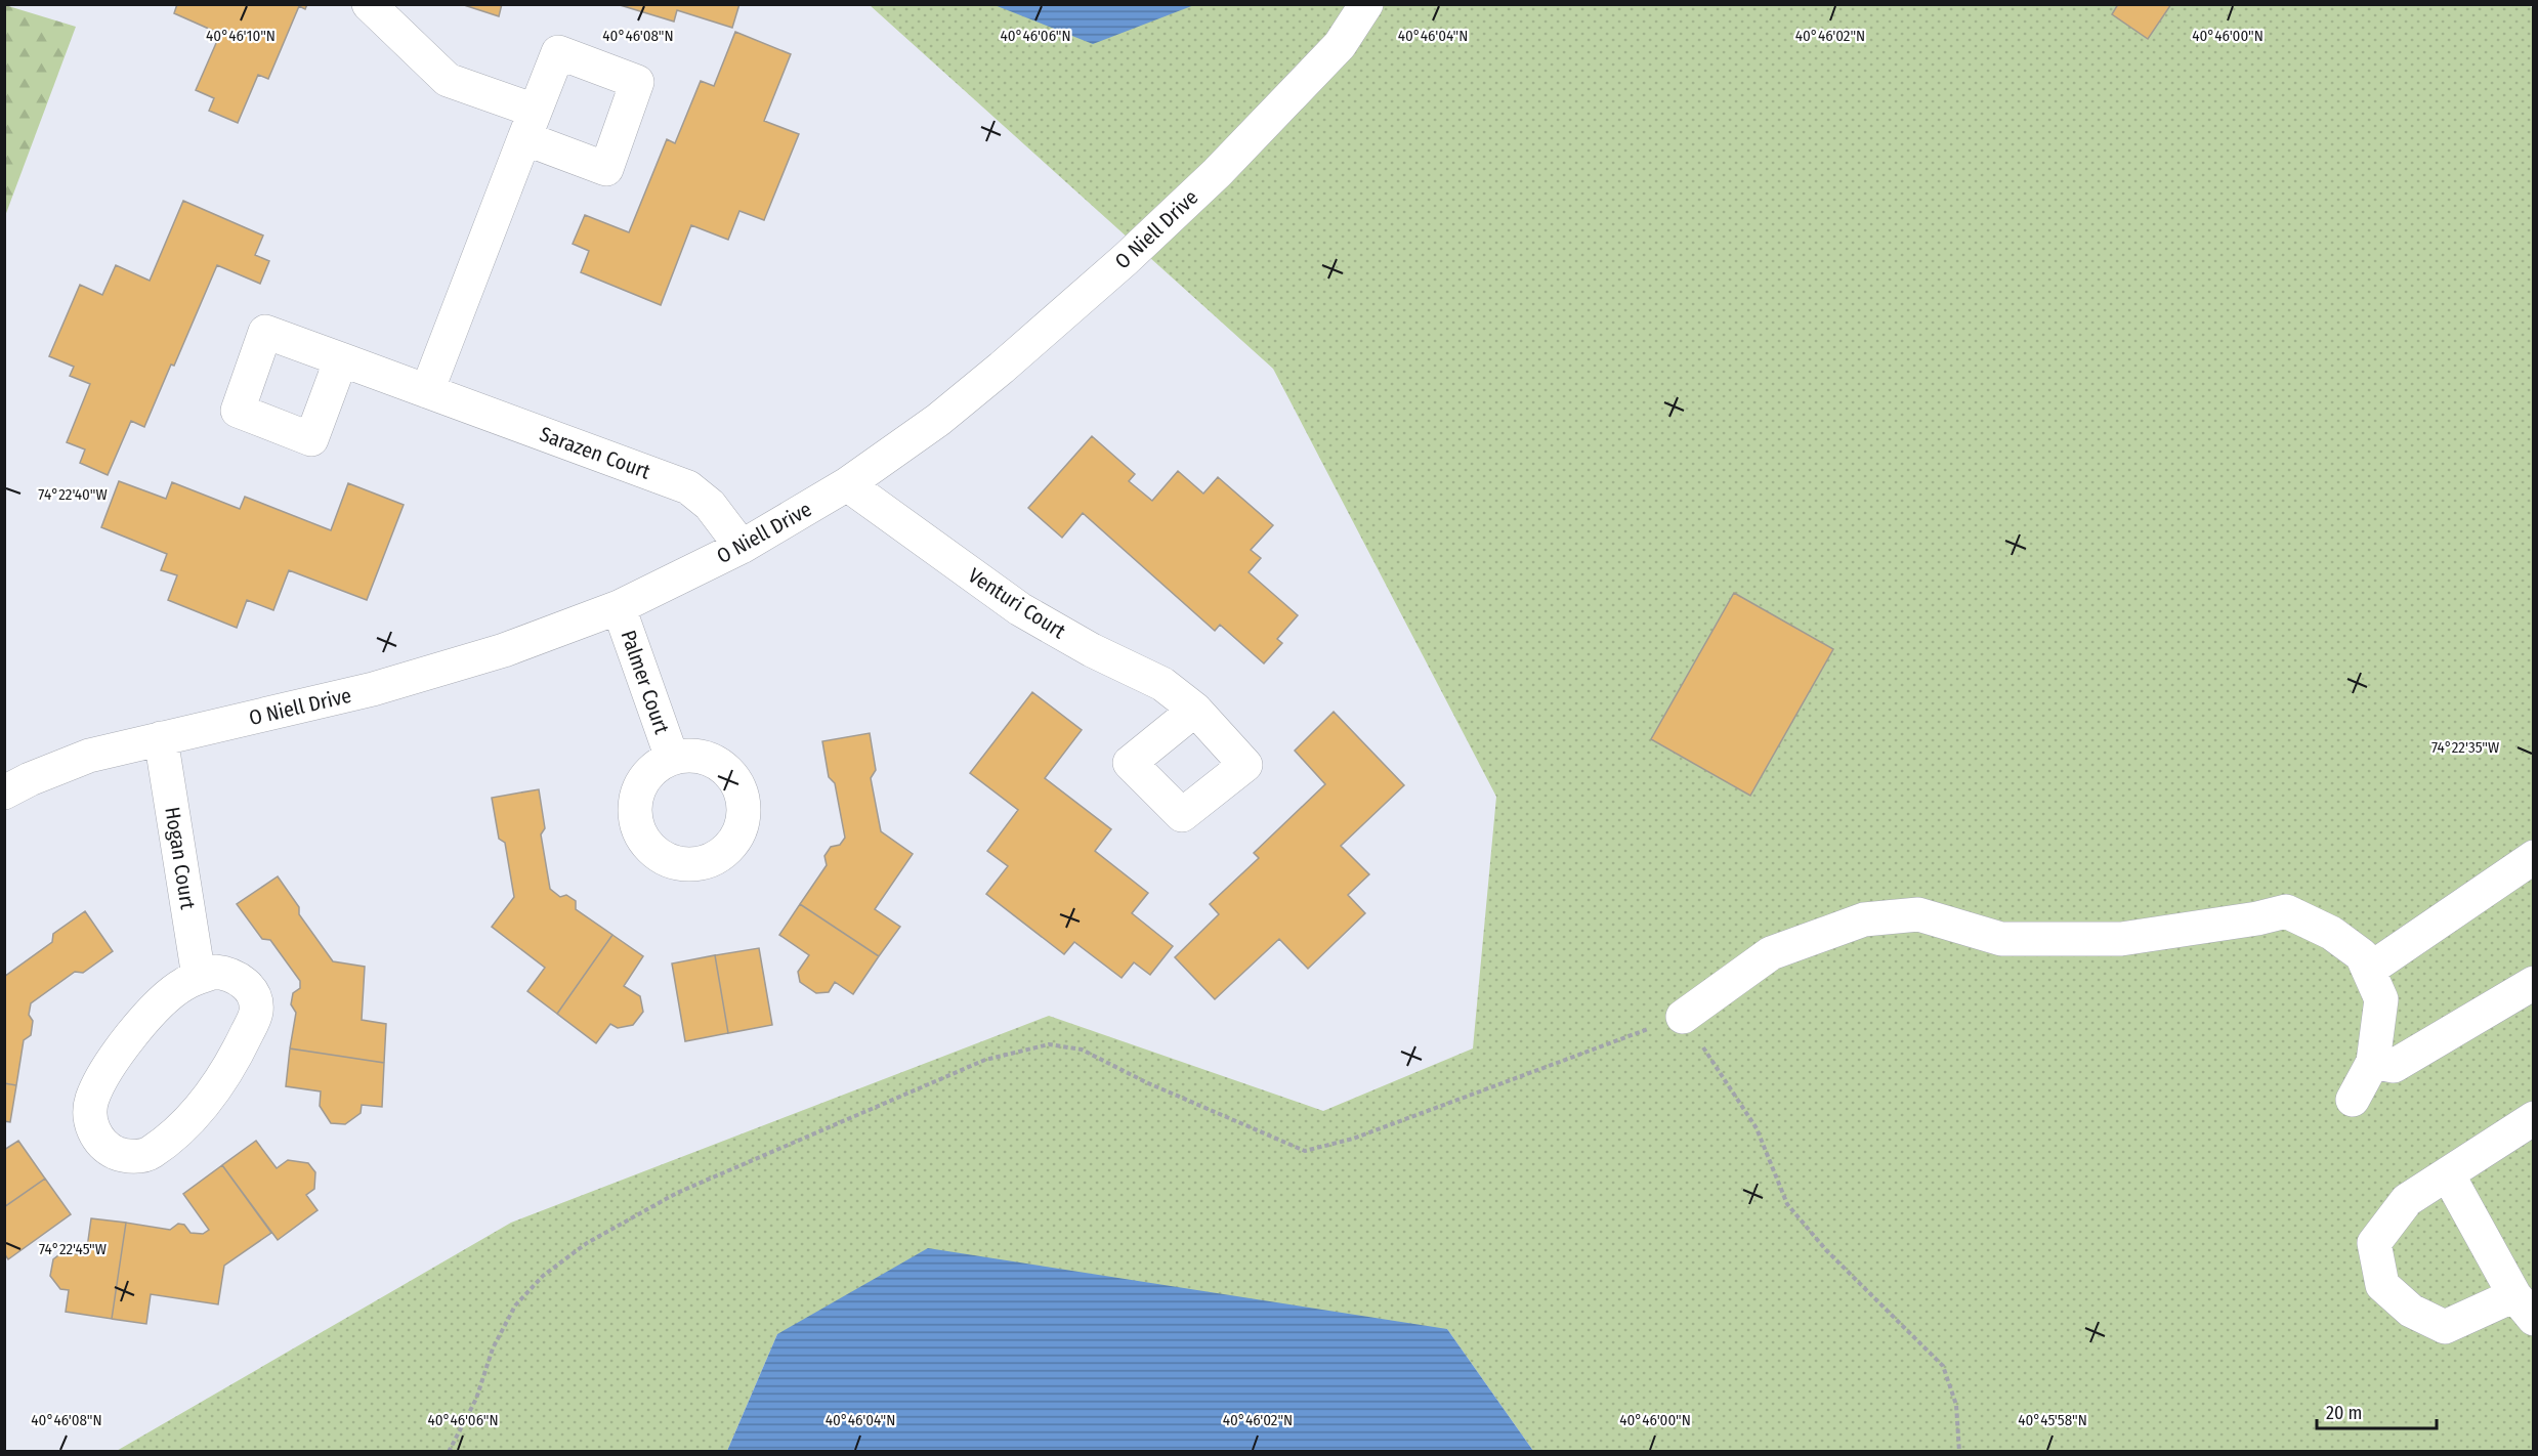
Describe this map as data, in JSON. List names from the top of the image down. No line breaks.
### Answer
{"streets":{"street":["O Niell Drive","Sarazen Court","Venturi Court","Palmer Court","Hogan Court"]},"crossings":[["O Niell Drive","Sarazen Court"],["O Niell Drive","Venturi Court"],["O Niell Drive","Palmer Court"],["O Niell Drive","Hogan Court"]],"scale_bar":"20 m","coordinates":["40°46'10\"N","40°46'08\"N","40°46'06\"N","40°46'04\"N","40°46'02\"N","40°46'00\"N","74°22'40\"W","74°22'35\"W","74°22'45\"W","40°45'58\"N"]}
